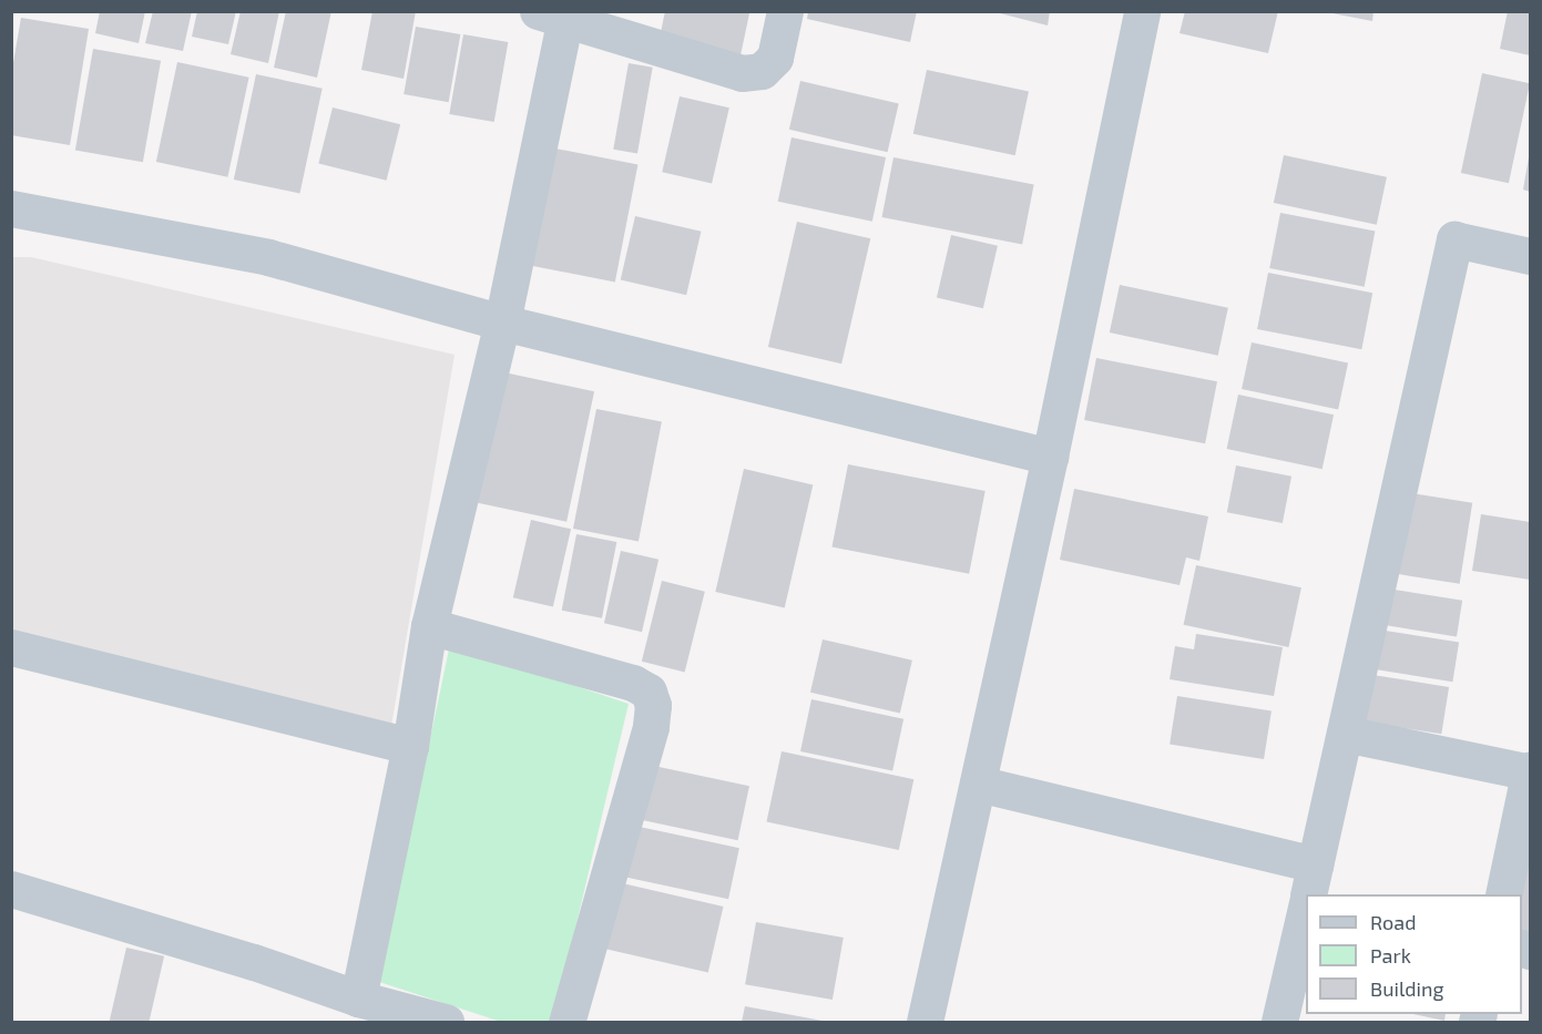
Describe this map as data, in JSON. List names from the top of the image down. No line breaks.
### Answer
{"legend":["Road","Park","Building"]}
